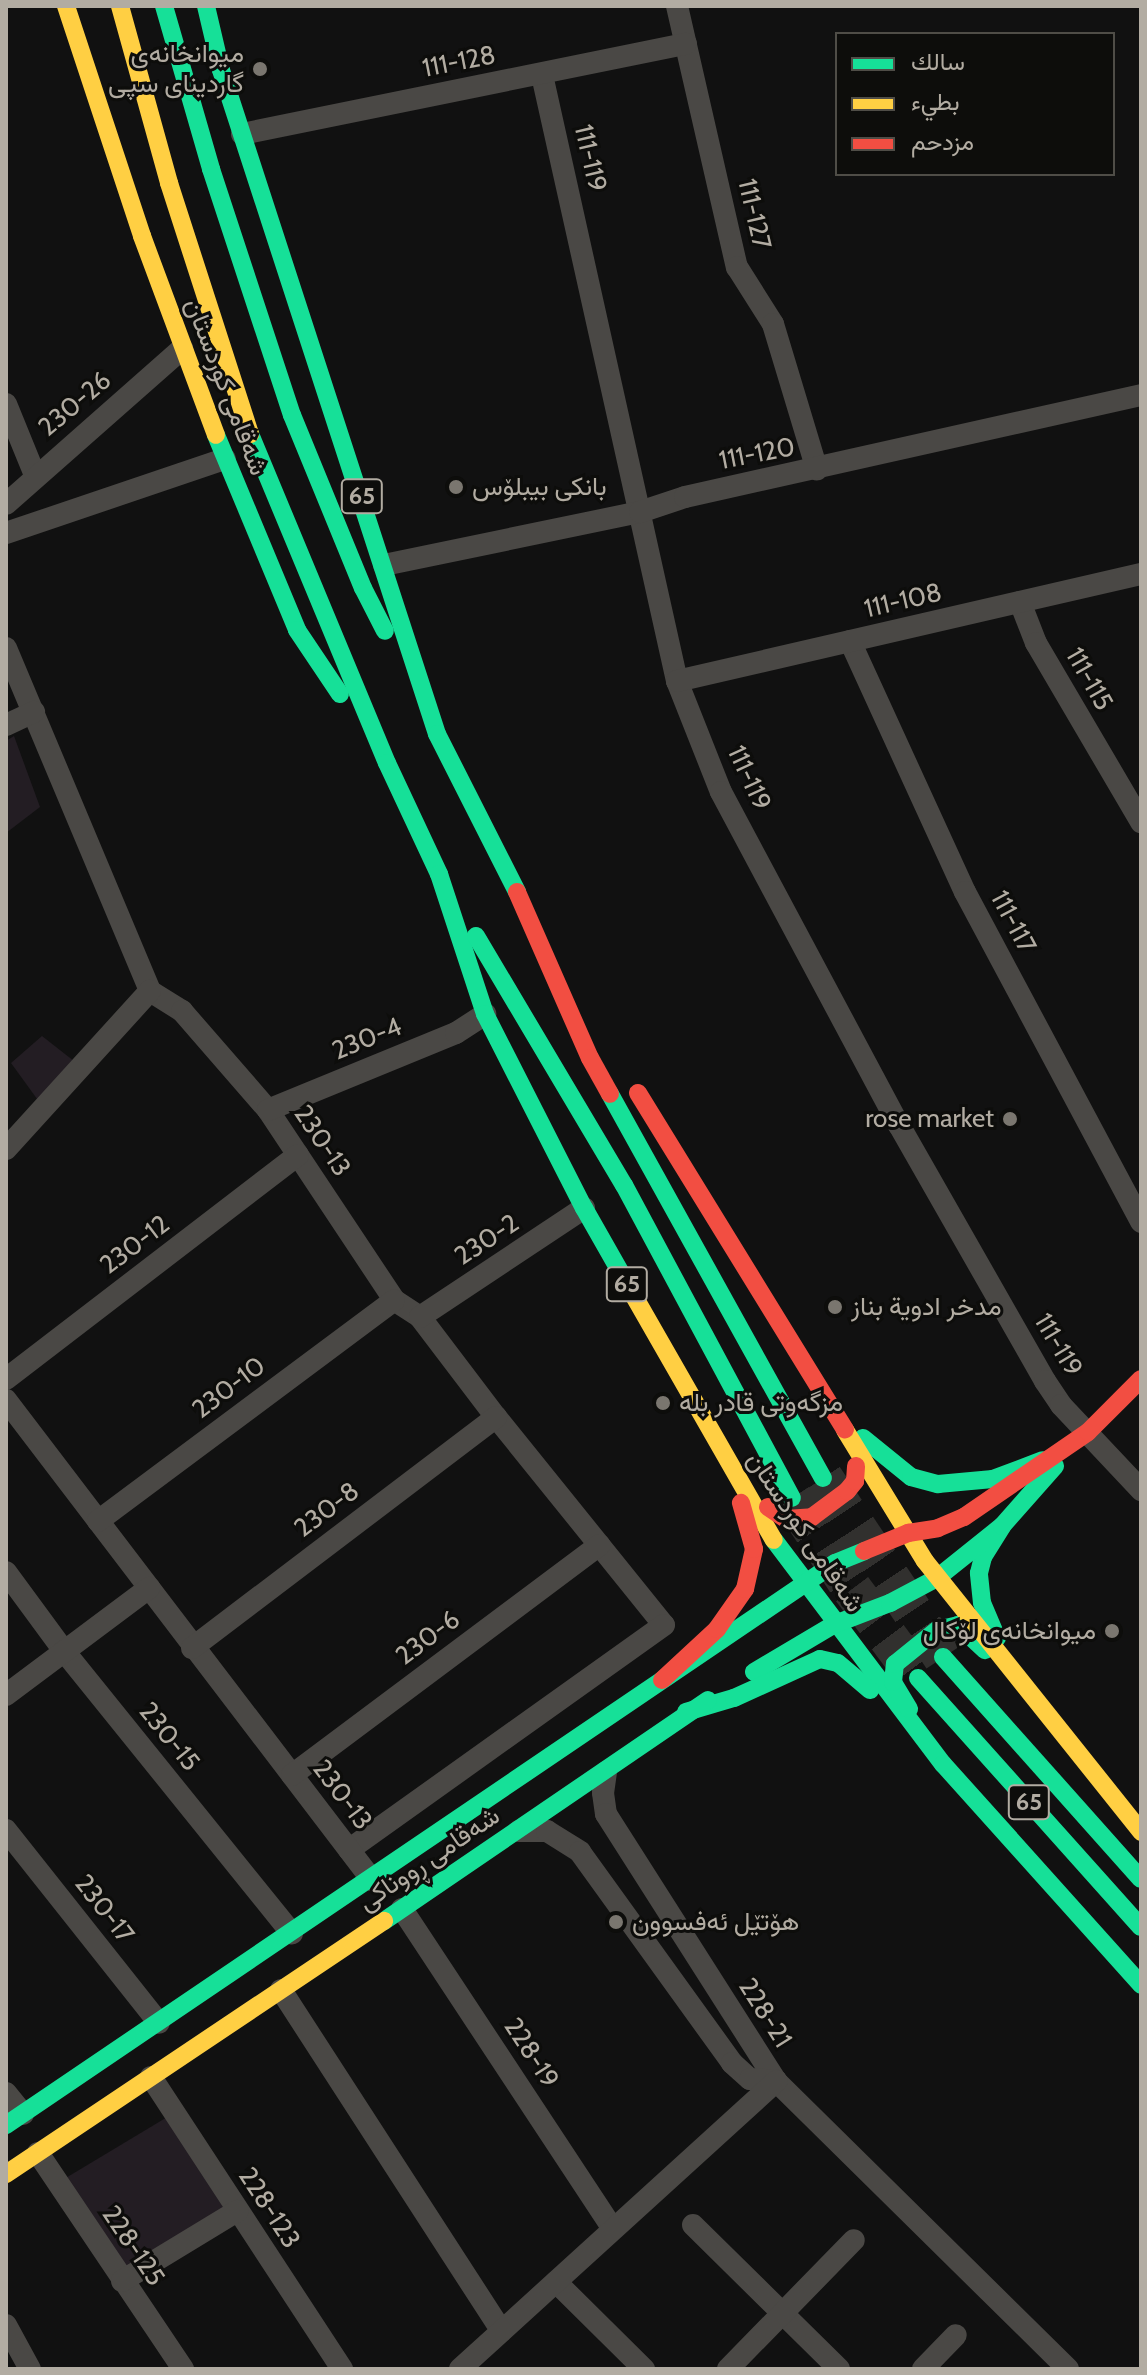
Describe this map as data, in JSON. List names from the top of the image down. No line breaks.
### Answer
{"streets":{"main road":["شەقامی کوردستان","65","شەقامی ڕووناکی"],"street":["111-128","111-119","111-127","230-26","111-120","111-108","111-115","111-117","230-4","230-13","230-2","230-12","230-10","230-8","230-6","230-15","230-17","228-21","228-19","228-123","228-125"]},"crossings":[["111-128","111-119"],["111-128","111-127"],["111-128","شەقامی کوردستان"],["111-119","111-120"],["111-119","111-108"],["111-127","111-120"],["شەقامی کوردستان","230-26"],["شەقامی کوردستان","111-120"],["شەقامی کوردستان","230-4"],["شەقامی کوردستان","230-2"],["شەقامی کوردستان","شەقامی ڕووناکی"],["111-108","111-115"],["111-108","111-117"],["230-4","230-13"],["230-13","230-2"],["230-13","230-12"],["230-13","230-10"],["230-13","230-8"],["230-13","230-6"],["230-13","شەقامی ڕووناکی"],["230-15","شەقامی ڕووناکی"],["شەقامی ڕووناکی","230-17"],["شەقامی ڕووناکی","228-21"],["شەقامی ڕووناکی","228-19"],["شەقامی ڕووناکی","228-123"],["شەقامی ڕووناکی","228-125"]],"places":["میوانخانەی گاردینای سپی","بانکی بیبلۆس","rose market","مدخر ادوية بناز","مزگەوتی قادر بلە","میوانخانەی لۆکال","هۆتێل ئەفسوون"],"legend":["سالك","بطيء","مزدحم"]}
